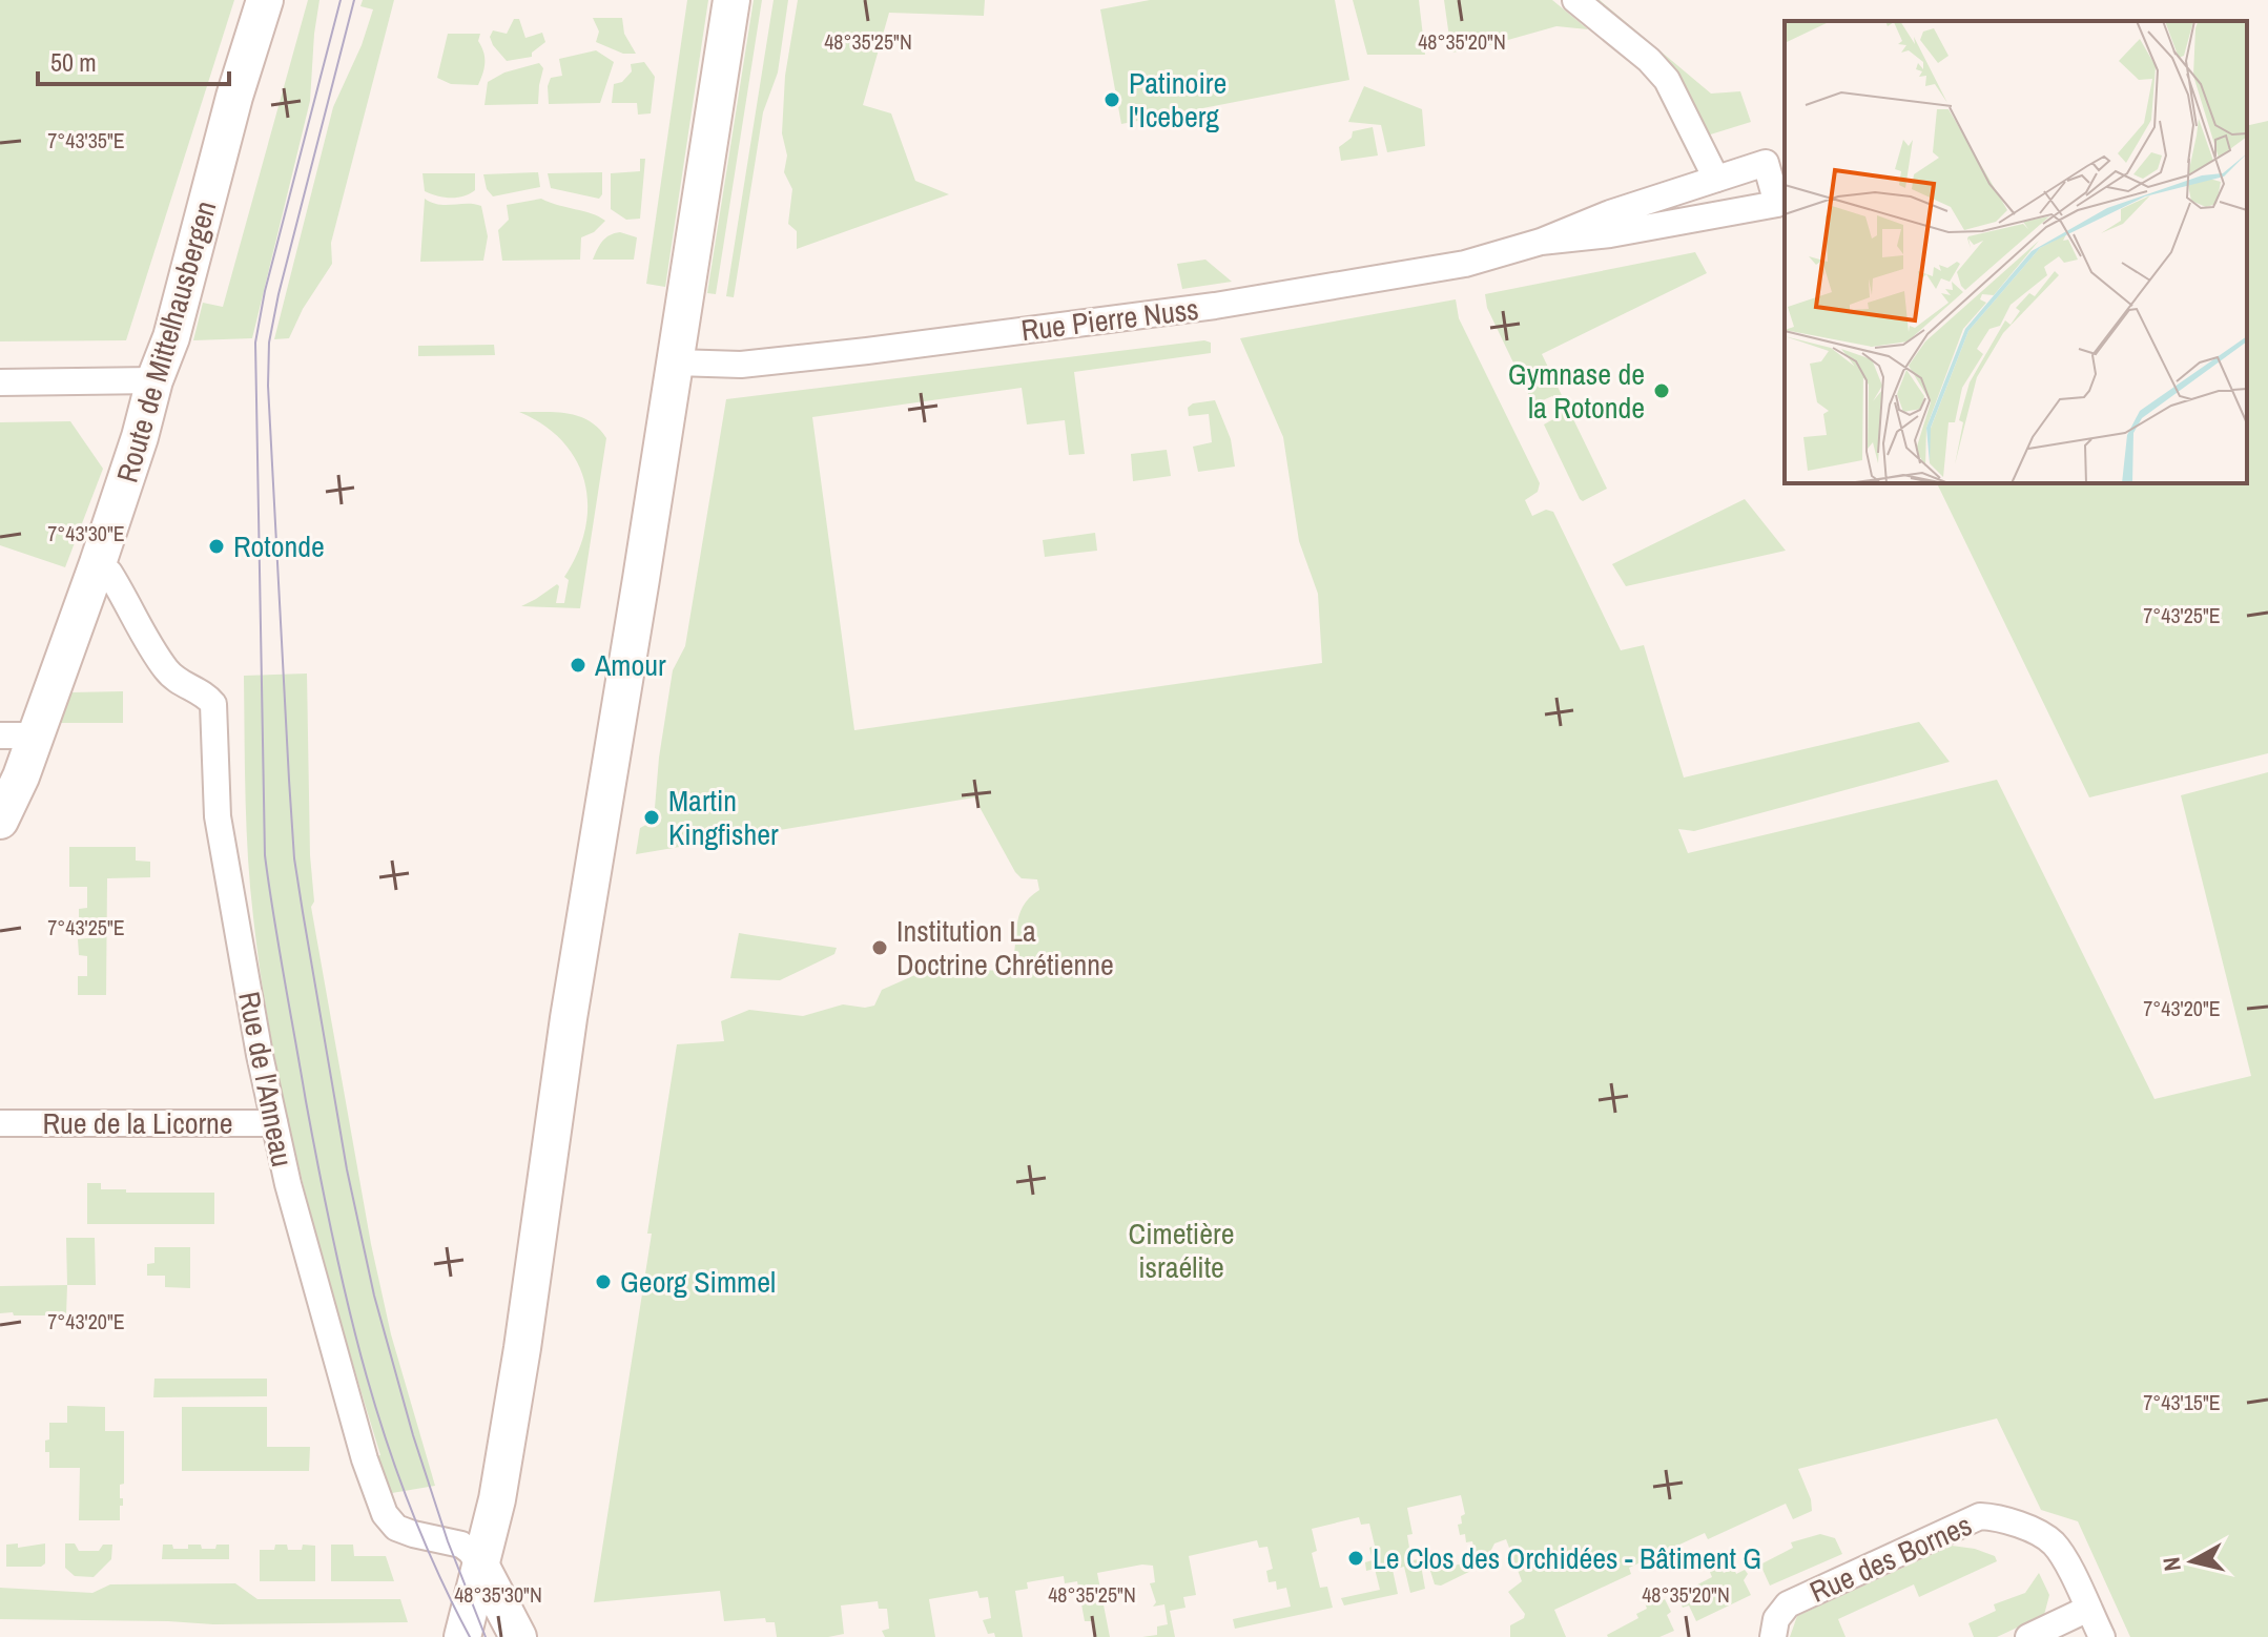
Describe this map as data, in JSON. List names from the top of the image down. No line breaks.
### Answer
{"streets":{"main road":["Route de Mittelhausbergen"],"street":["Rue Pierre Nuss","Rue de l'Anneau","Rue de la Licorne","Rue des Bornes"]},"crossings":[["Route de Mittelhausbergen","Rue de l'Anneau"],["Rue de l'Anneau","Rue de la Licorne"]],"parks":["Cimetière israélite"],"places":["Patinoire l'Iceberg","Gymnase de la Rotonde","Rotonde","Amour","Martin Kingfisher","Institution La Doctrine Chrétienne","Georg Simmel","Le Clos des Orchidées - Bâtiment G"],"scale_bar":"50 m","north":"left","coordinates":["48°35'25\"N","48°35'20\"N","7°43'35\"E","7°43'30\"E","7°43'25\"E","7°43'20\"E","7°43'15\"E","48°35'30\"N"]}
